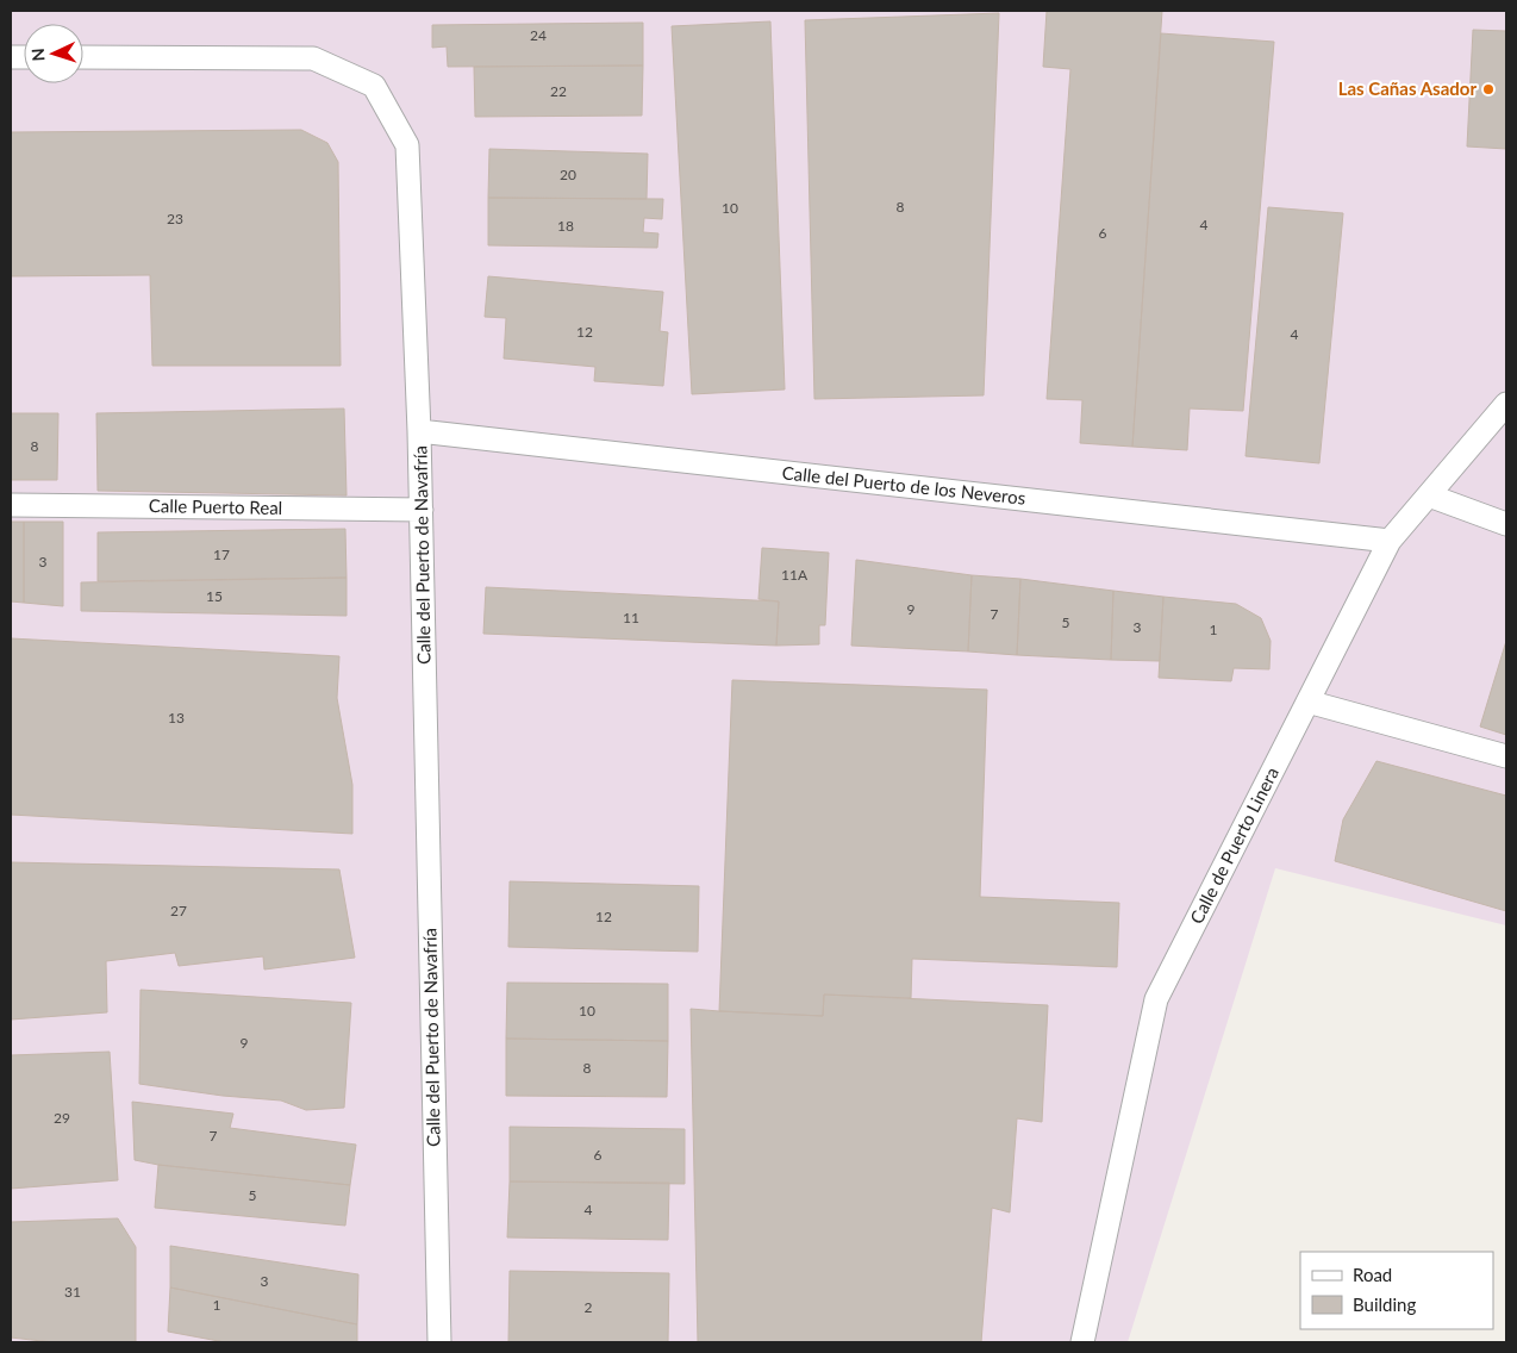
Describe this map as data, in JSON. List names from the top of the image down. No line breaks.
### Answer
{"streets":{"street":["Calle del Puerto de los Neveros","Calle Puerto Real","Calle del Puerto de Navafría","Calle de Puerto Linera"]},"crossings":[["Calle del Puerto de los Neveros","Calle del Puerto de Navafría"],["Calle del Puerto de los Neveros","Calle de Puerto Linera"],["Calle Puerto Real","Calle del Puerto de Navafría"]],"places":["Las Cañas Asador"],"house_numbers":["24","22","20","8","10","23","4","18","6","12","4","8","17","3","11A","15","9","7","11","5","3","1","13","27","12","10","9","8","29","7","6","5","4","3","31","1","2"],"legend":["Road","Building"],"north":"left"}
